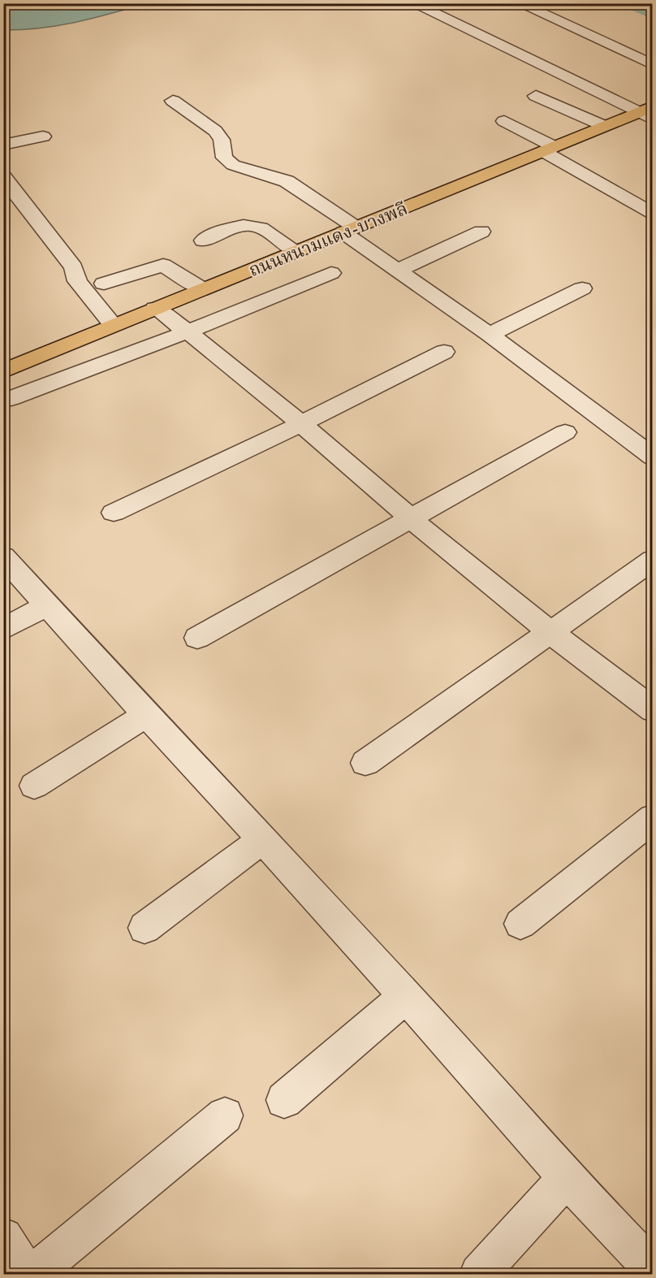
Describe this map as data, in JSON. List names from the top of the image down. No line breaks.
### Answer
{"streets":{"main road":["ถนนหนามแดง-บางพลี"]}}
